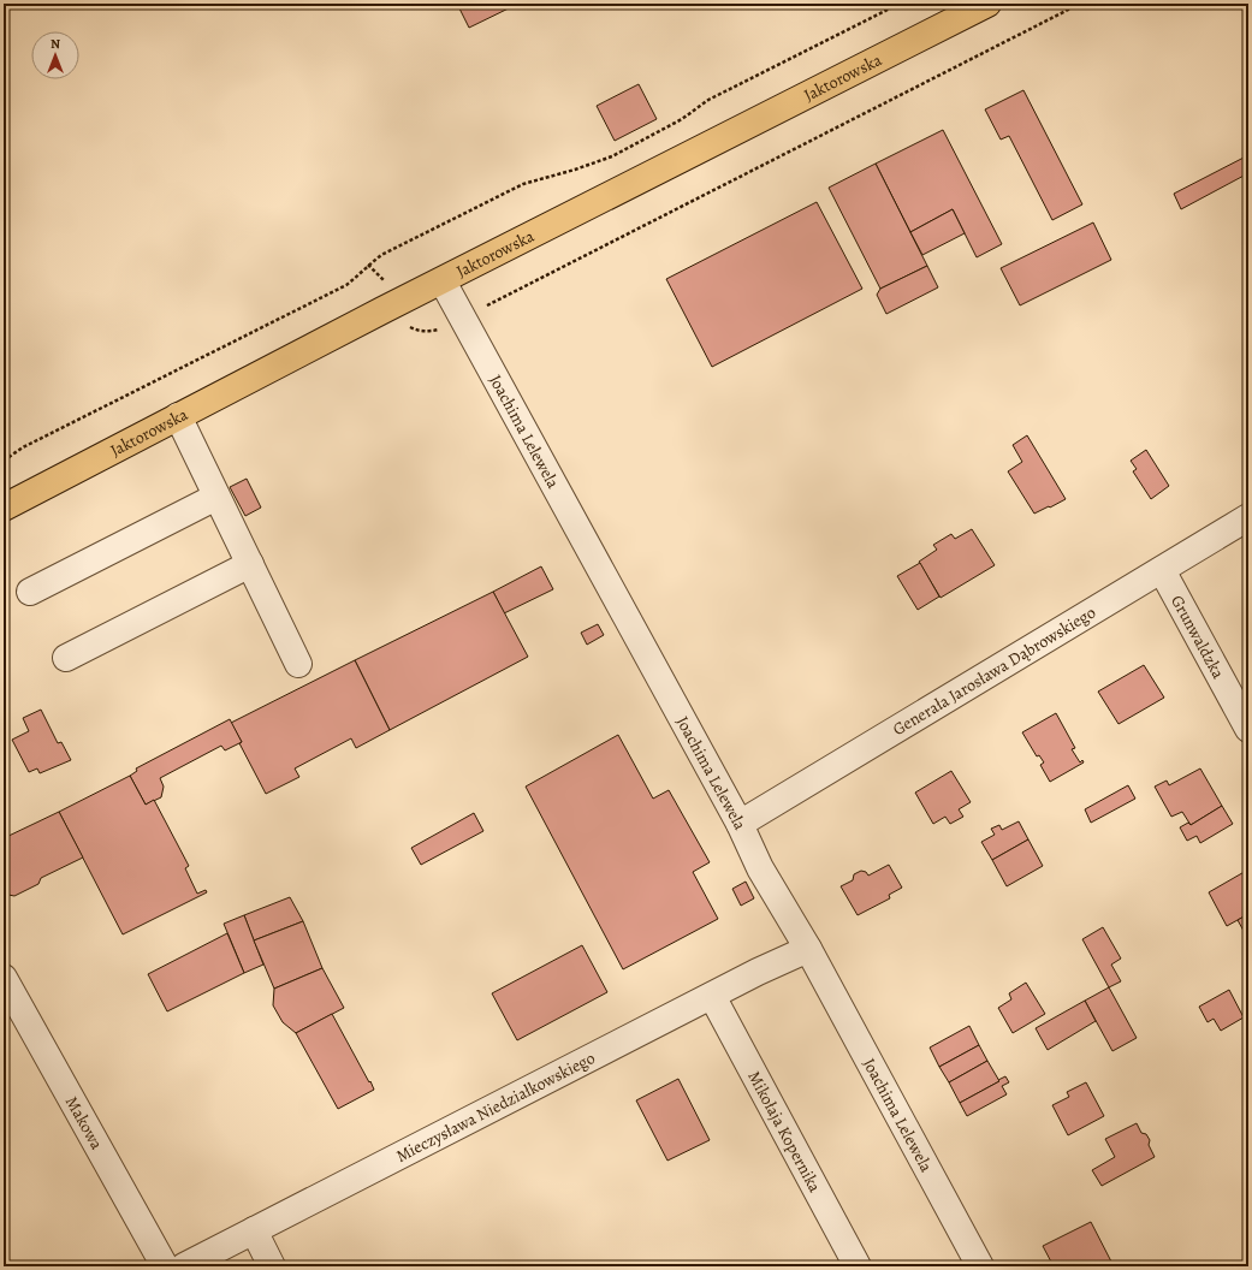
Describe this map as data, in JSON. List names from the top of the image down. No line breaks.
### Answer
{"streets":{"main road":["Jaktorowska"],"street":["Joachima Lelewela","Grunwaldzka","Generała Jarosława Dąbrowskiego","Mieczysława Niedziałkowskiego","Makowa","Mikołaja Kopernika"]},"crossings":[["Jaktorowska","Joachima Lelewela"],["Joachima Lelewela","Generała Jarosława Dąbrowskiego"],["Joachima Lelewela","Mieczysława Niedziałkowskiego"],["Grunwaldzka","Generała Jarosława Dąbrowskiego"],["Mieczysława Niedziałkowskiego","Mikołaja Kopernika"]],"north":"top"}
